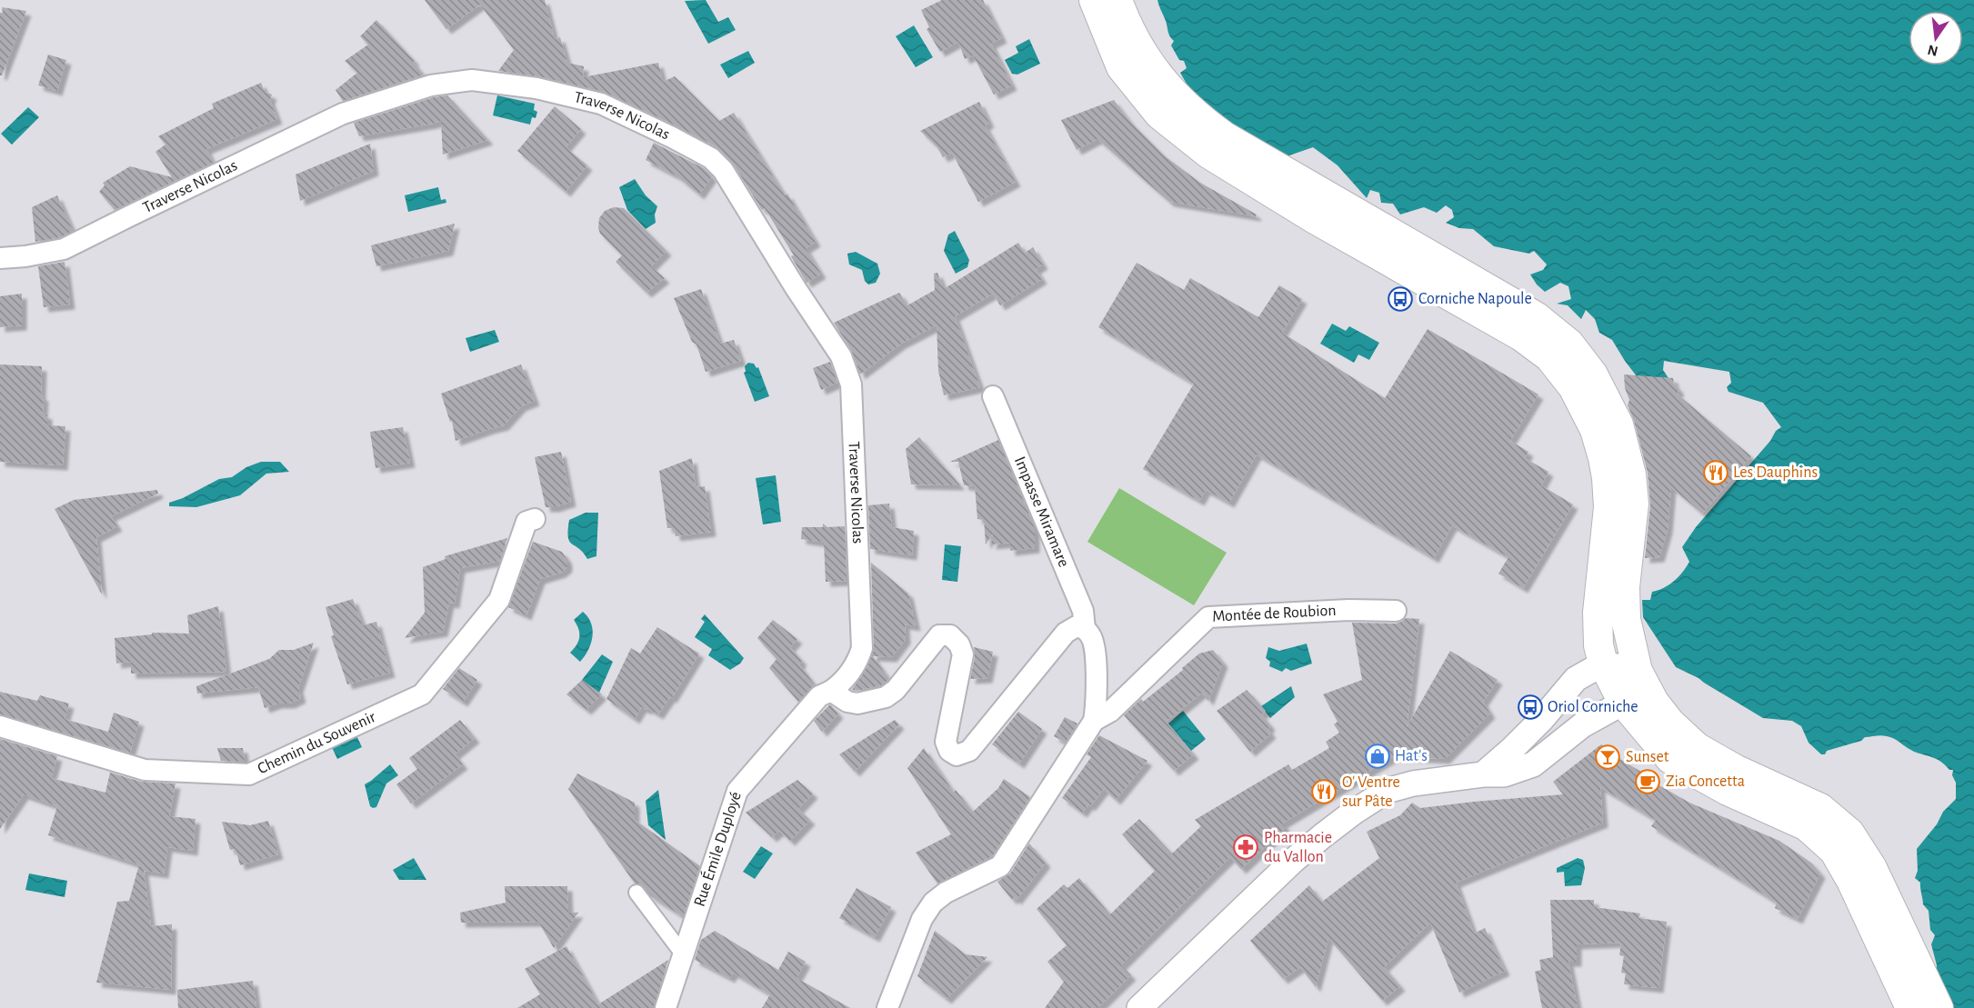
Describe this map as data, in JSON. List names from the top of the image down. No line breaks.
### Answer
{"streets":{"street":["Traverse Nicolas","Impasse Miramare","Montée de Roubion","Chemin du Souvenir","Rue Émile Duployé"]},"crossings":[["Traverse Nicolas","Rue Émile Duployé"]],"places":{"bus stop":["Corniche Napoule","Oriol Corniche"],"restaurant":["Les Dauphins","O' Ventre sur Pâte"],"shop":["Hat's"],"bar":["Sunset"],"cafe":["Zia Concetta"],"pharmacy":["Pharmacie du Vallon"]},"north":"bottom"}
